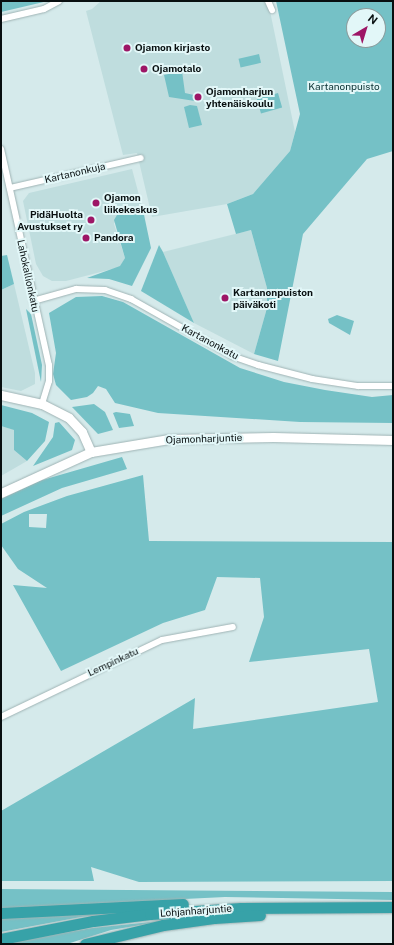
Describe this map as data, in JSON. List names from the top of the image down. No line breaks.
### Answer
{"streets":{"highway":["Lohjanharjuntie"],"main road":["Ojamonharjuntie"],"street":["Kartanonkuja","Lahokallionkatu","Kartanonkatu","Lempinkatu"]},"crossings":[["Kartanonkuja","Lahokallionkatu"],["Lahokallionkatu","Kartanonkatu"]],"parks":["Kartanonpuisto"],"places":["Ojamon kirjasto","Ojamotalo","Ojamonharjun yhtenäiskoulu","Ojamon liikekeskus","PidäHuolta Avustukset ry","Pandora","Kartanonpuiston päiväkoti"],"north":"top right"}
